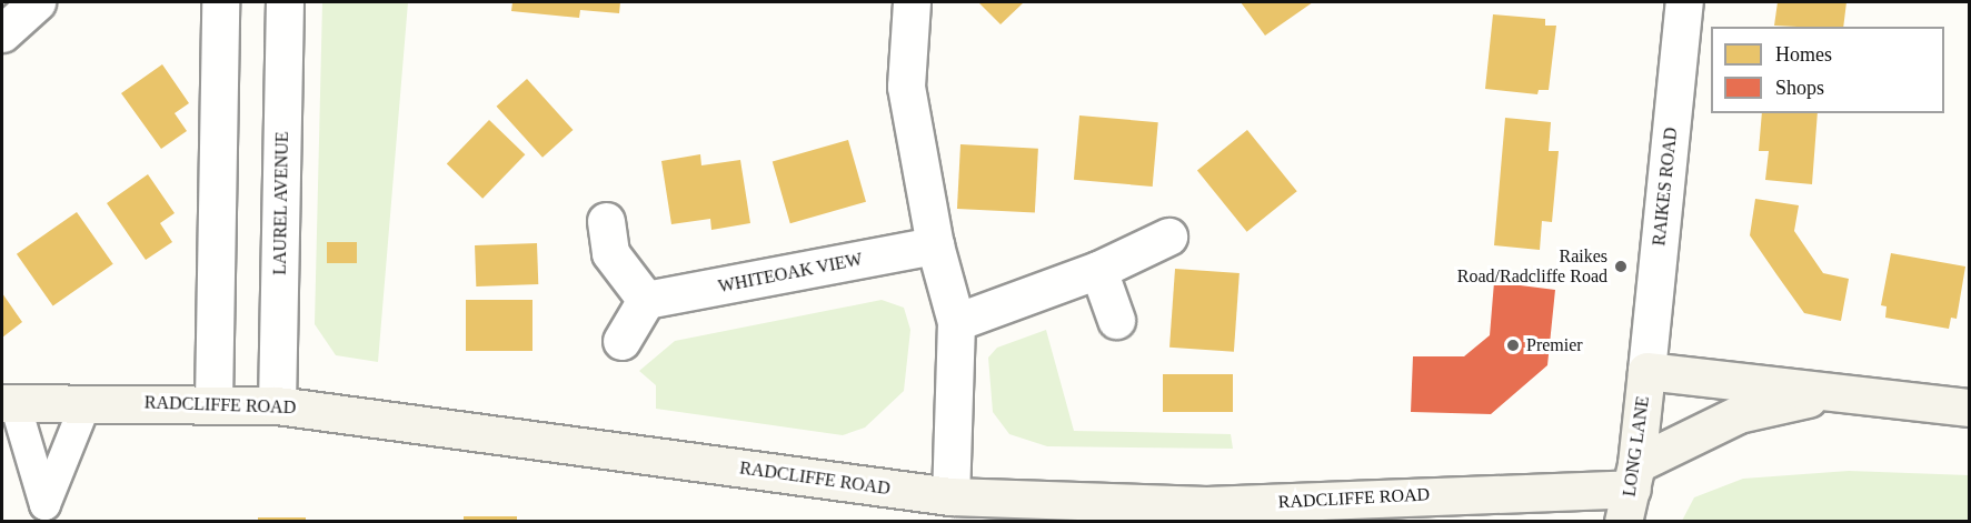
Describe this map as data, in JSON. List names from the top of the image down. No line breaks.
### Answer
{"streets":{"main road":["RADCLIFFE ROAD","LONG LANE"],"street":["RAIKES ROAD","LAUREL AVENUE","WHITEOAK VIEW"]},"crossings":[["RAIKES ROAD","RADCLIFFE ROAD"],["RAIKES ROAD","LONG LANE"],["LAUREL AVENUE","RADCLIFFE ROAD"],["RADCLIFFE ROAD","LONG LANE"]],"places":["Raikes Road/Radcliffe Road","Premier"],"legend":["Homes","Shops"]}
